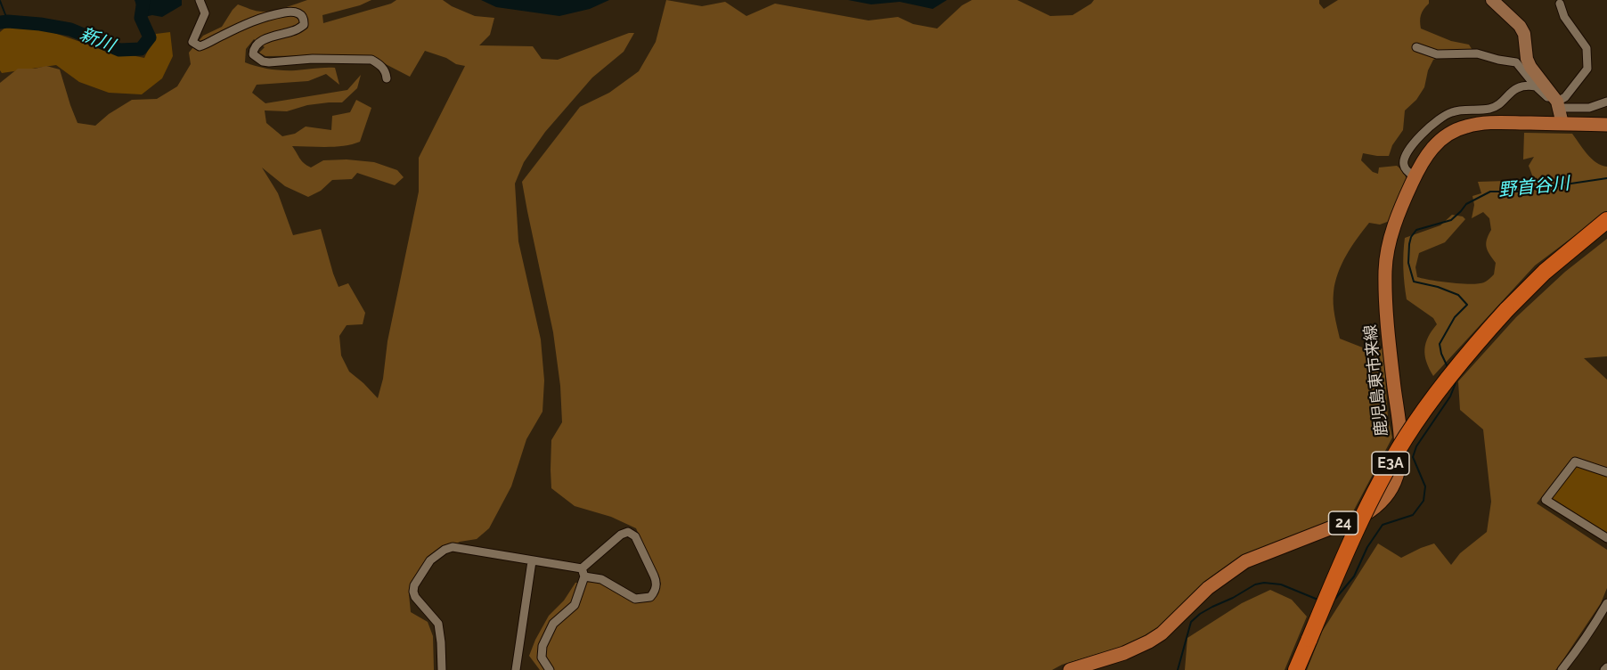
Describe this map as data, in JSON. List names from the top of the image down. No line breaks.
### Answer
{"streets":{"highway":["E3A"],"main road":["鹿児島東市来線","24"]},"water":["新川","野首谷川"]}
